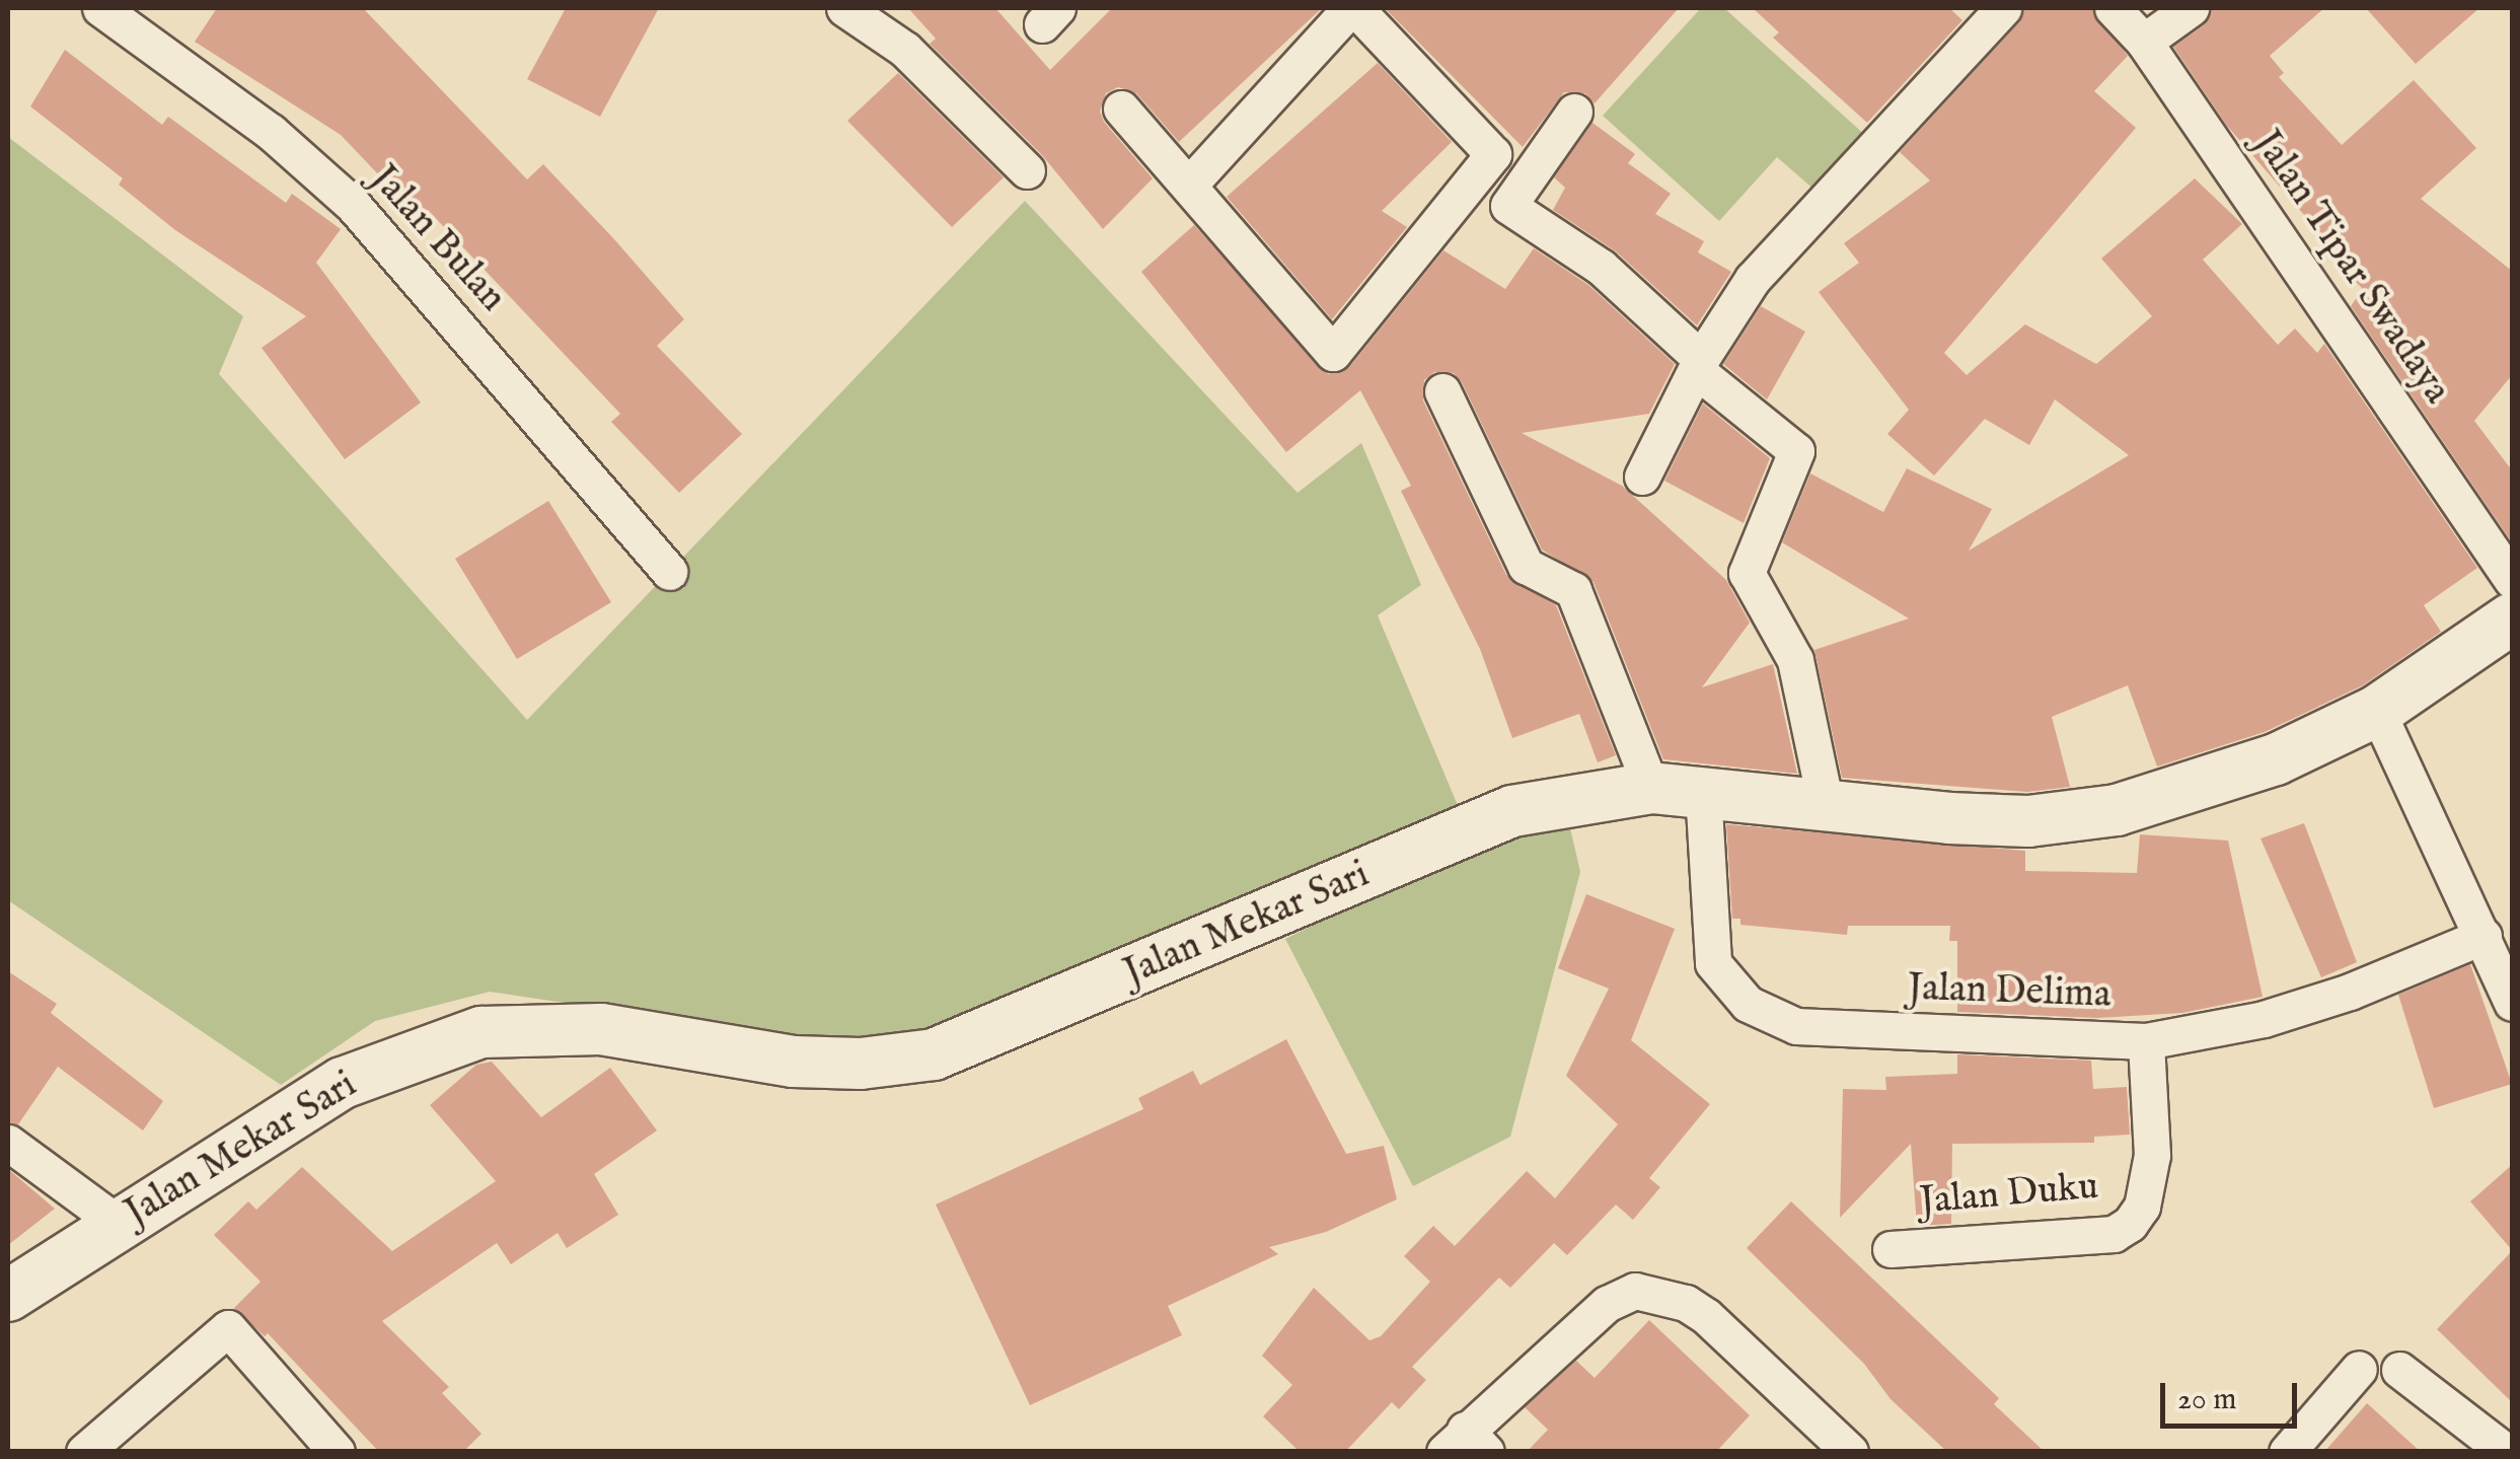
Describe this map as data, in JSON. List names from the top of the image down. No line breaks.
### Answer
{"streets":{"street":["Jalan Bulan","Jalan Tipar Swadaya","Jalan Mekar Sari","Jalan Delima","Jalan Duku"]},"crossings":[["Jalan Mekar Sari","Jalan Delima"],["Jalan Delima","Jalan Duku"]],"scale_bar":"20 m"}
